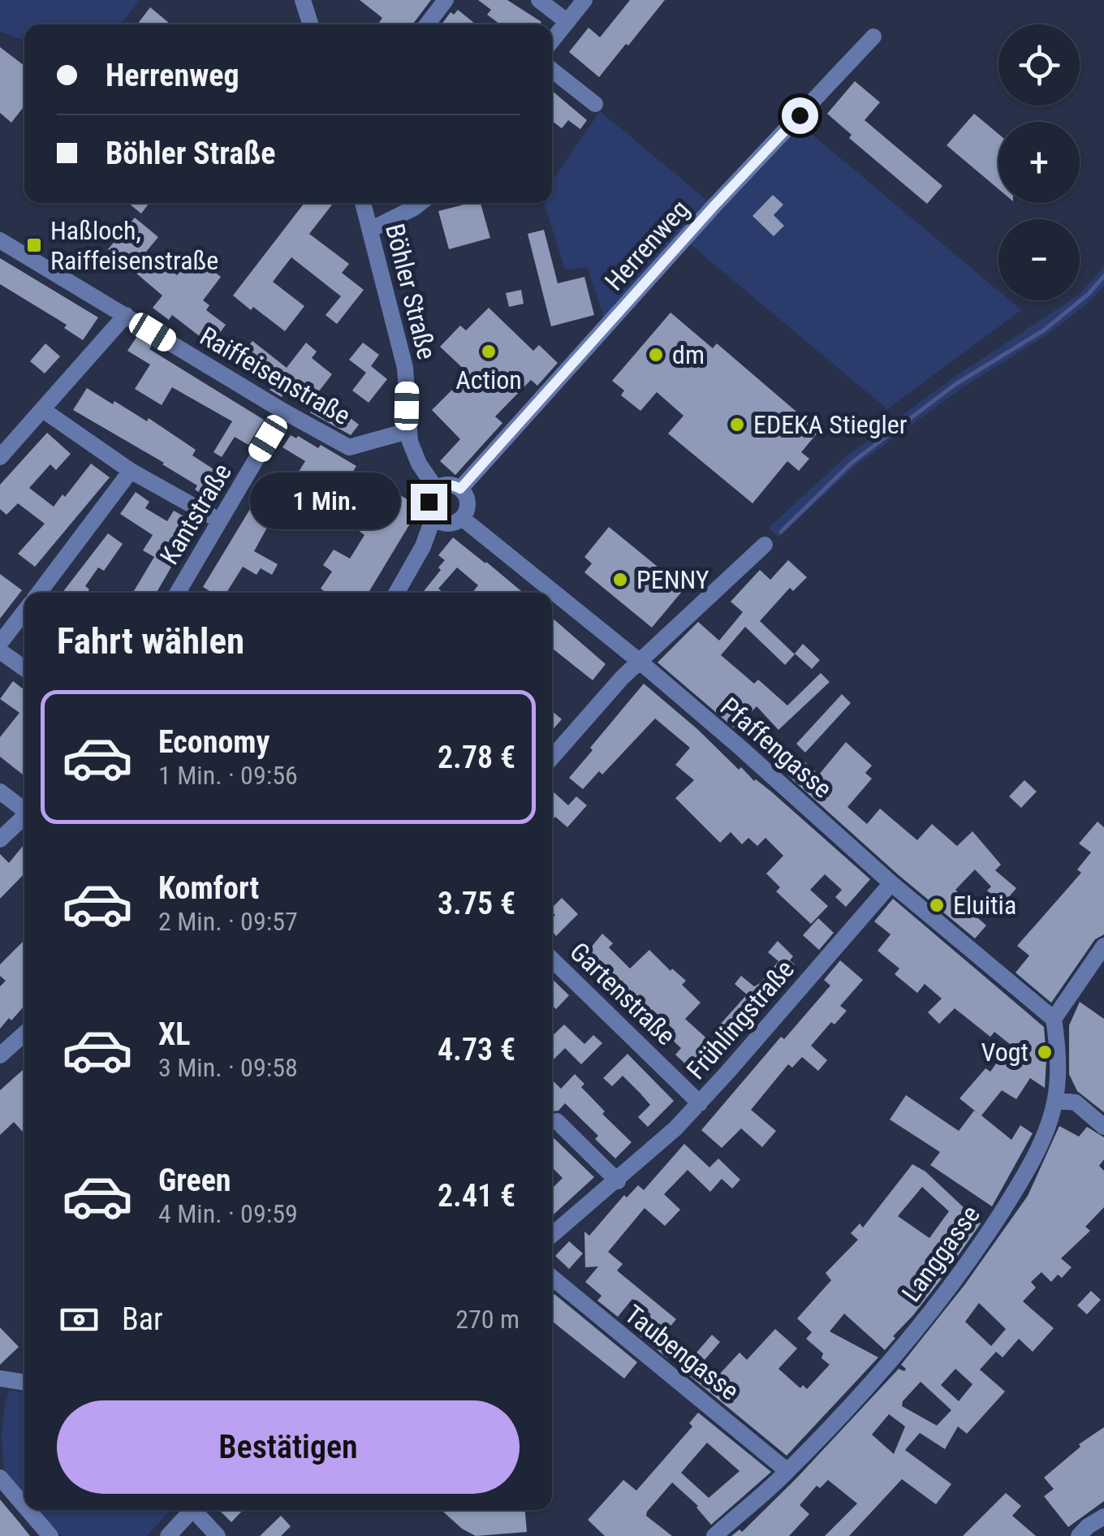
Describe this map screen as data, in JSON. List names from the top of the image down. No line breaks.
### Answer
{"streets":{"street":["Herrenweg","Böhler Straße","Raiffeisenstraße","Kantstraße","Pfaffengasse","Gartenstraße","Frühlingstraße","Langgasse","Taubengasse"]},"crossings":[["Herrenweg","Böhler Straße"],["Herrenweg","Pfaffengasse"],["Böhler Straße","Raiffeisenstraße"],["Böhler Straße","Pfaffengasse"],["Raiffeisenstraße","Kantstraße"],["Pfaffengasse","Frühlingstraße"],["Pfaffengasse","Langgasse"],["Gartenstraße","Frühlingstraße"],["Langgasse","Taubengasse"]],"places":{"transit":["Haßloch, Raiffeisenstraße"],"other":["Action","dm","EDEKA Stiegler","PENNY","Eluitia","Vogt"]},"page":{"map_buttons":["+","−"],"banner":["Herrenweg","Böhler Straße"],"bubble":"1 Min.","heading":"Fahrt wählen","list":[{"name":"Economy","note":"1 Min. · 09:56","value":"2.78 €"},{"name":"Komfort","note":"2 Min. · 09:57","value":"3.75 €"},{"name":"XL","note":"3 Min. · 09:58","value":"4.73 €"},{"name":"Green","note":"4 Min. · 09:59","value":"2.41 €"}],"pay":["Bar","270 m"],"buttons":"Bestätigen"}}
